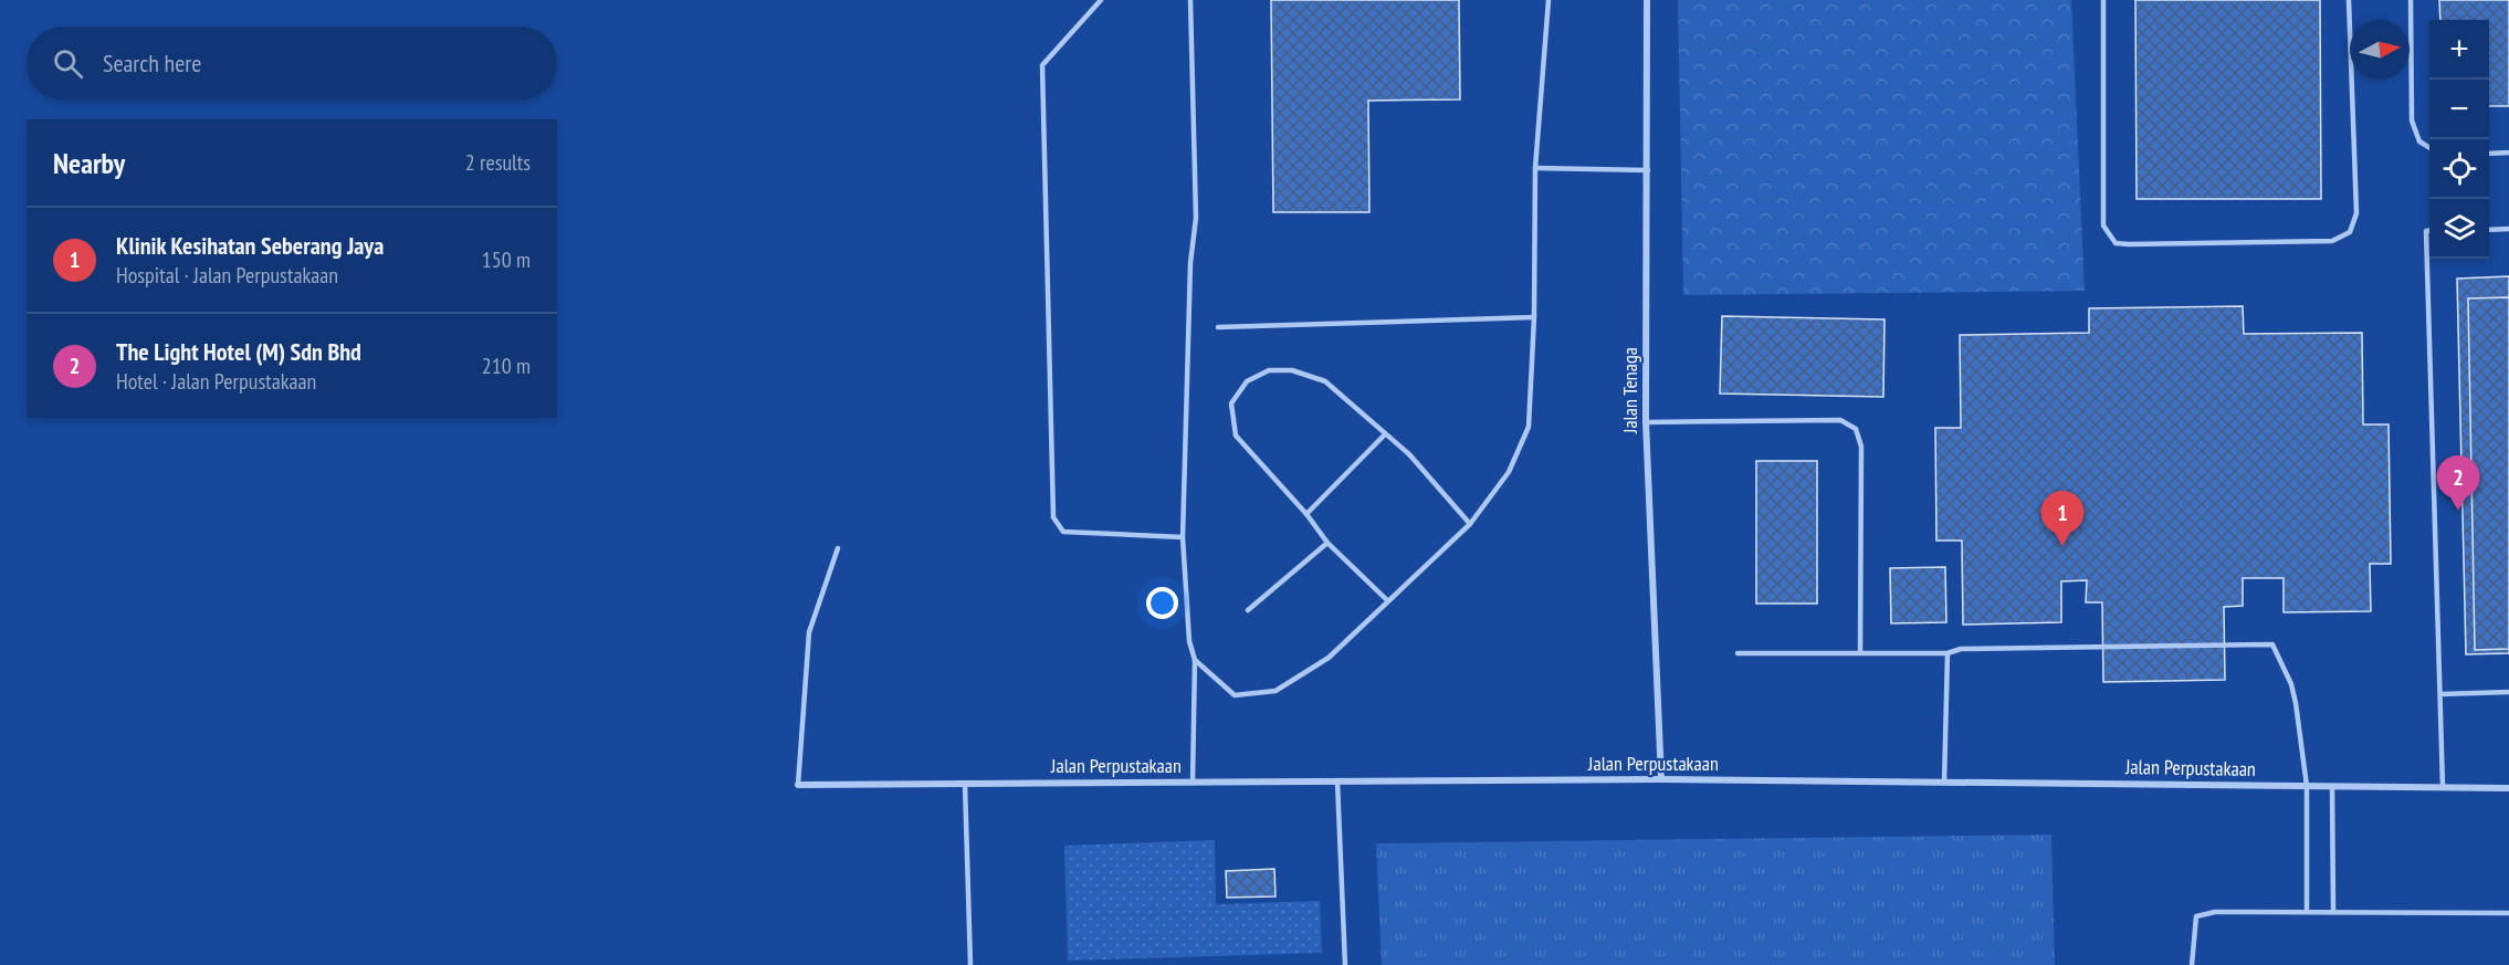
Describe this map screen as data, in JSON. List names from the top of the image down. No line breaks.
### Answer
{"streets":{"street":["Jalan Tenaga","Jalan Perpustakaan"]},"crossings":[["Jalan Tenaga","Jalan Perpustakaan"]],"north":"right","page":{"map_buttons":["+","−"],"search":"Search here","heading":["Nearby","2 results"],"list":[{"mark":"1","name":"Klinik Kesihatan Seberang Jaya","note":"Hospital · Jalan Perpustakaan","value":"150 m"},{"mark":"2","name":"The Light Hotel (M) Sdn Bhd","note":"Hotel · Jalan Perpustakaan","value":"210 m"}],"pins":["2","1"]}}
